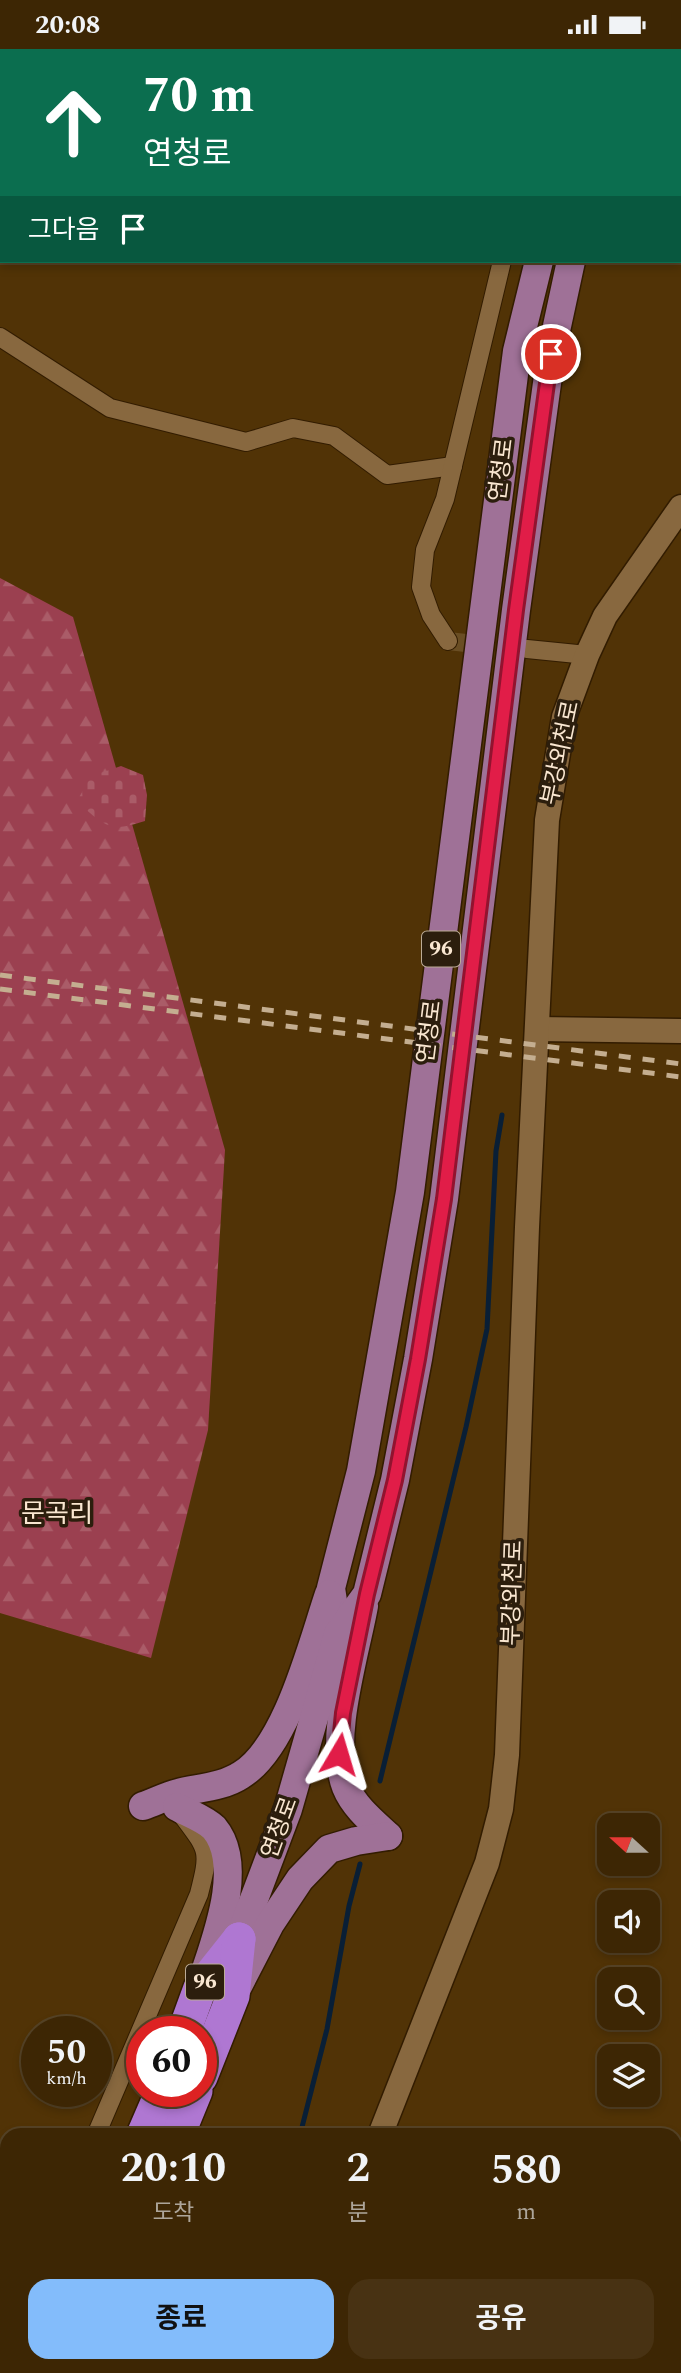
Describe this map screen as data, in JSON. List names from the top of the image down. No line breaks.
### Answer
{"streets":{"highway":["연청로","96"],"main road":["부강외천로"]},"districts":["문곡리"],"north":"left","page":{"status":"20:08","turn":["70 m","연청로"],"then":"그다음","speed":"50 km/h","limit":"60","eta":["20:10","도착","2","분","580","m"],"buttons":["종료","공유"]}}
